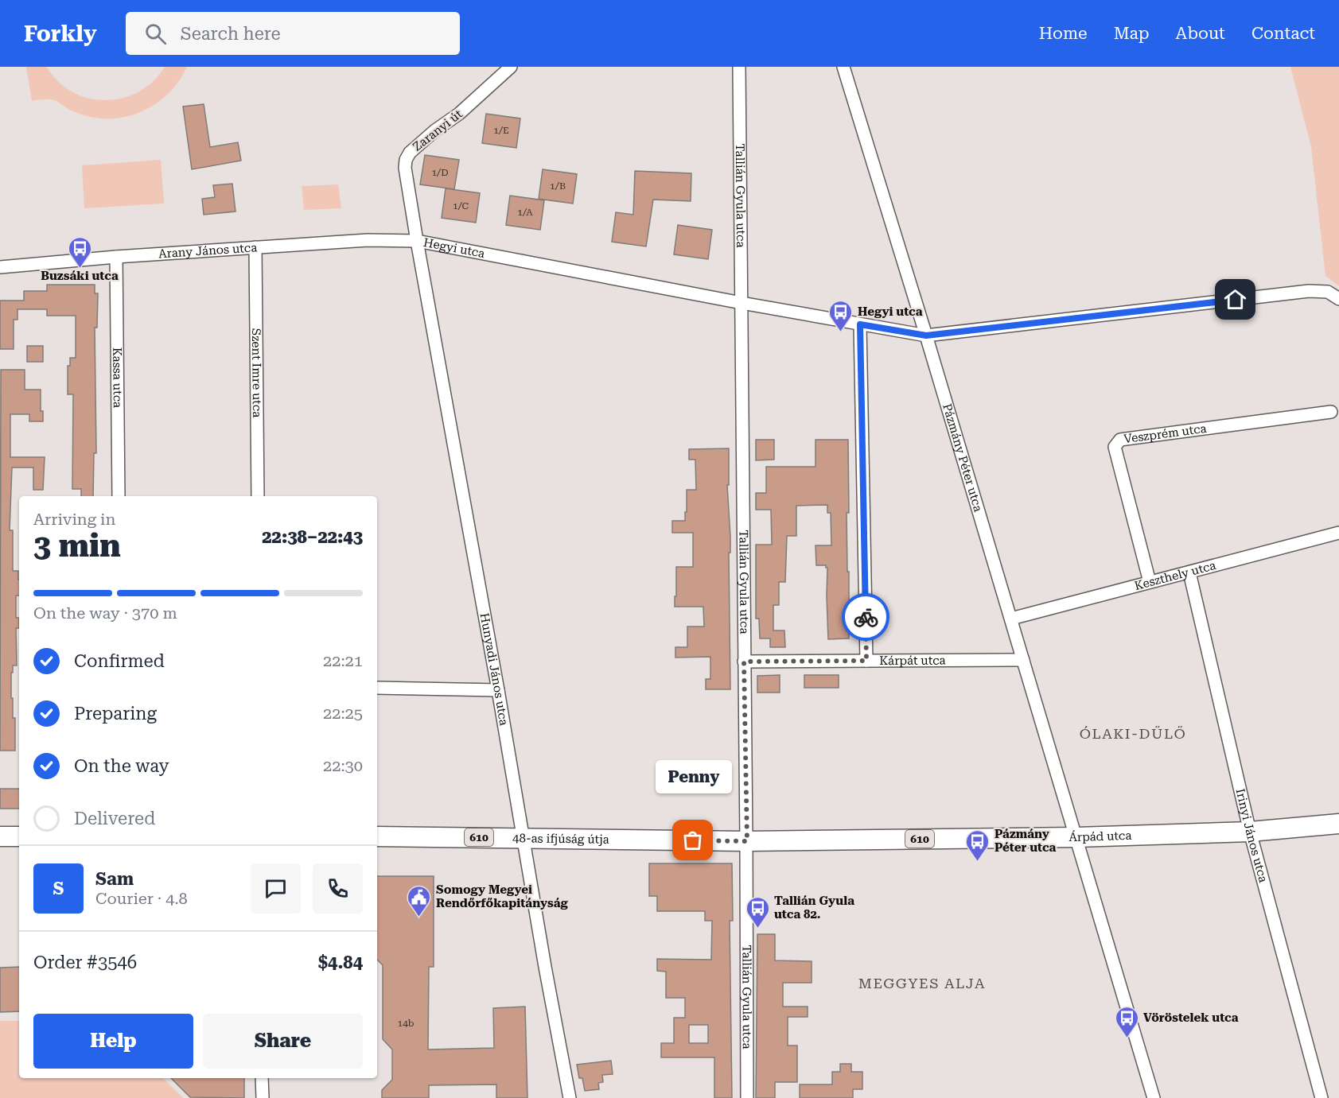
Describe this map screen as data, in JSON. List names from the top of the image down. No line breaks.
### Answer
{"streets":{"main road":["Árpád utca","610","48-as ifjúság útja"],"street":["Zaranyi út","Tallián Gyula utca","Hegyi utca","Arany János utca","Szent Imre utca","Kassa utca","Veszprém utca","Pázmány Péter utca","Keszthely utca","Kárpát utca","Hunyadi János utca","Irinyi János utca"]},"crossings":[["Zaranyi út","Hegyi utca"],["Zaranyi út","Arany János utca"],["Zaranyi út","Hunyadi János utca"],["Tallián Gyula utca","Hegyi utca"],["Tallián Gyula utca","Kárpát utca"],["Tallián Gyula utca","Árpád utca"],["Tallián Gyula utca","48-as ifjúság útja"],["Hegyi utca","Arany János utca"],["Hegyi utca","Pázmány Péter utca"],["Hegyi utca","Hunyadi János utca"],["Arany János utca","Szent Imre utca"],["Arany János utca","Kassa utca"],["Arany János utca","Hunyadi János utca"],["Veszprém utca","Keszthely utca"],["Pázmány Péter utca","Keszthely utca"],["Pázmány Péter utca","Kárpát utca"],["Pázmány Péter utca","Árpád utca"],["Keszthely utca","Irinyi János utca"],["Hunyadi János utca","48-as ifjúság útja"],["Árpád utca","Irinyi János utca"],["Árpád utca","48-as ifjúság útja"]],"districts":["ÓLAKI-DŰLŐ","MEGGYES ALJA"],"places":{"bus stop":["Buzsáki utca","Hegyi utca","Pázmány Péter utca","Tallián Gyula utca 82.","Vöröstelek utca"],"other":["Penny"],"public building":["Somogy Megyei Rendőrfőkapitányság"]},"house_numbers":["1/E","1/D","1/B","1/C","1/A","14b"],"page":{"header":"Forkly","search":"Search here","nav":["Home","Map","About","Contact"],"heading":["3 min","Arriving in","22:38–22:43"],"panel":["Sam","Courier · 4.8","Order #3546","$4.84"],"bar":"On the way · 370 m","list":[["Confirmed","22:21"],["Preparing","22:25"],["On the way","22:30"],"Delivered"],"bubble":"Penny","round":"S","buttons":["Help","Share"]}}
